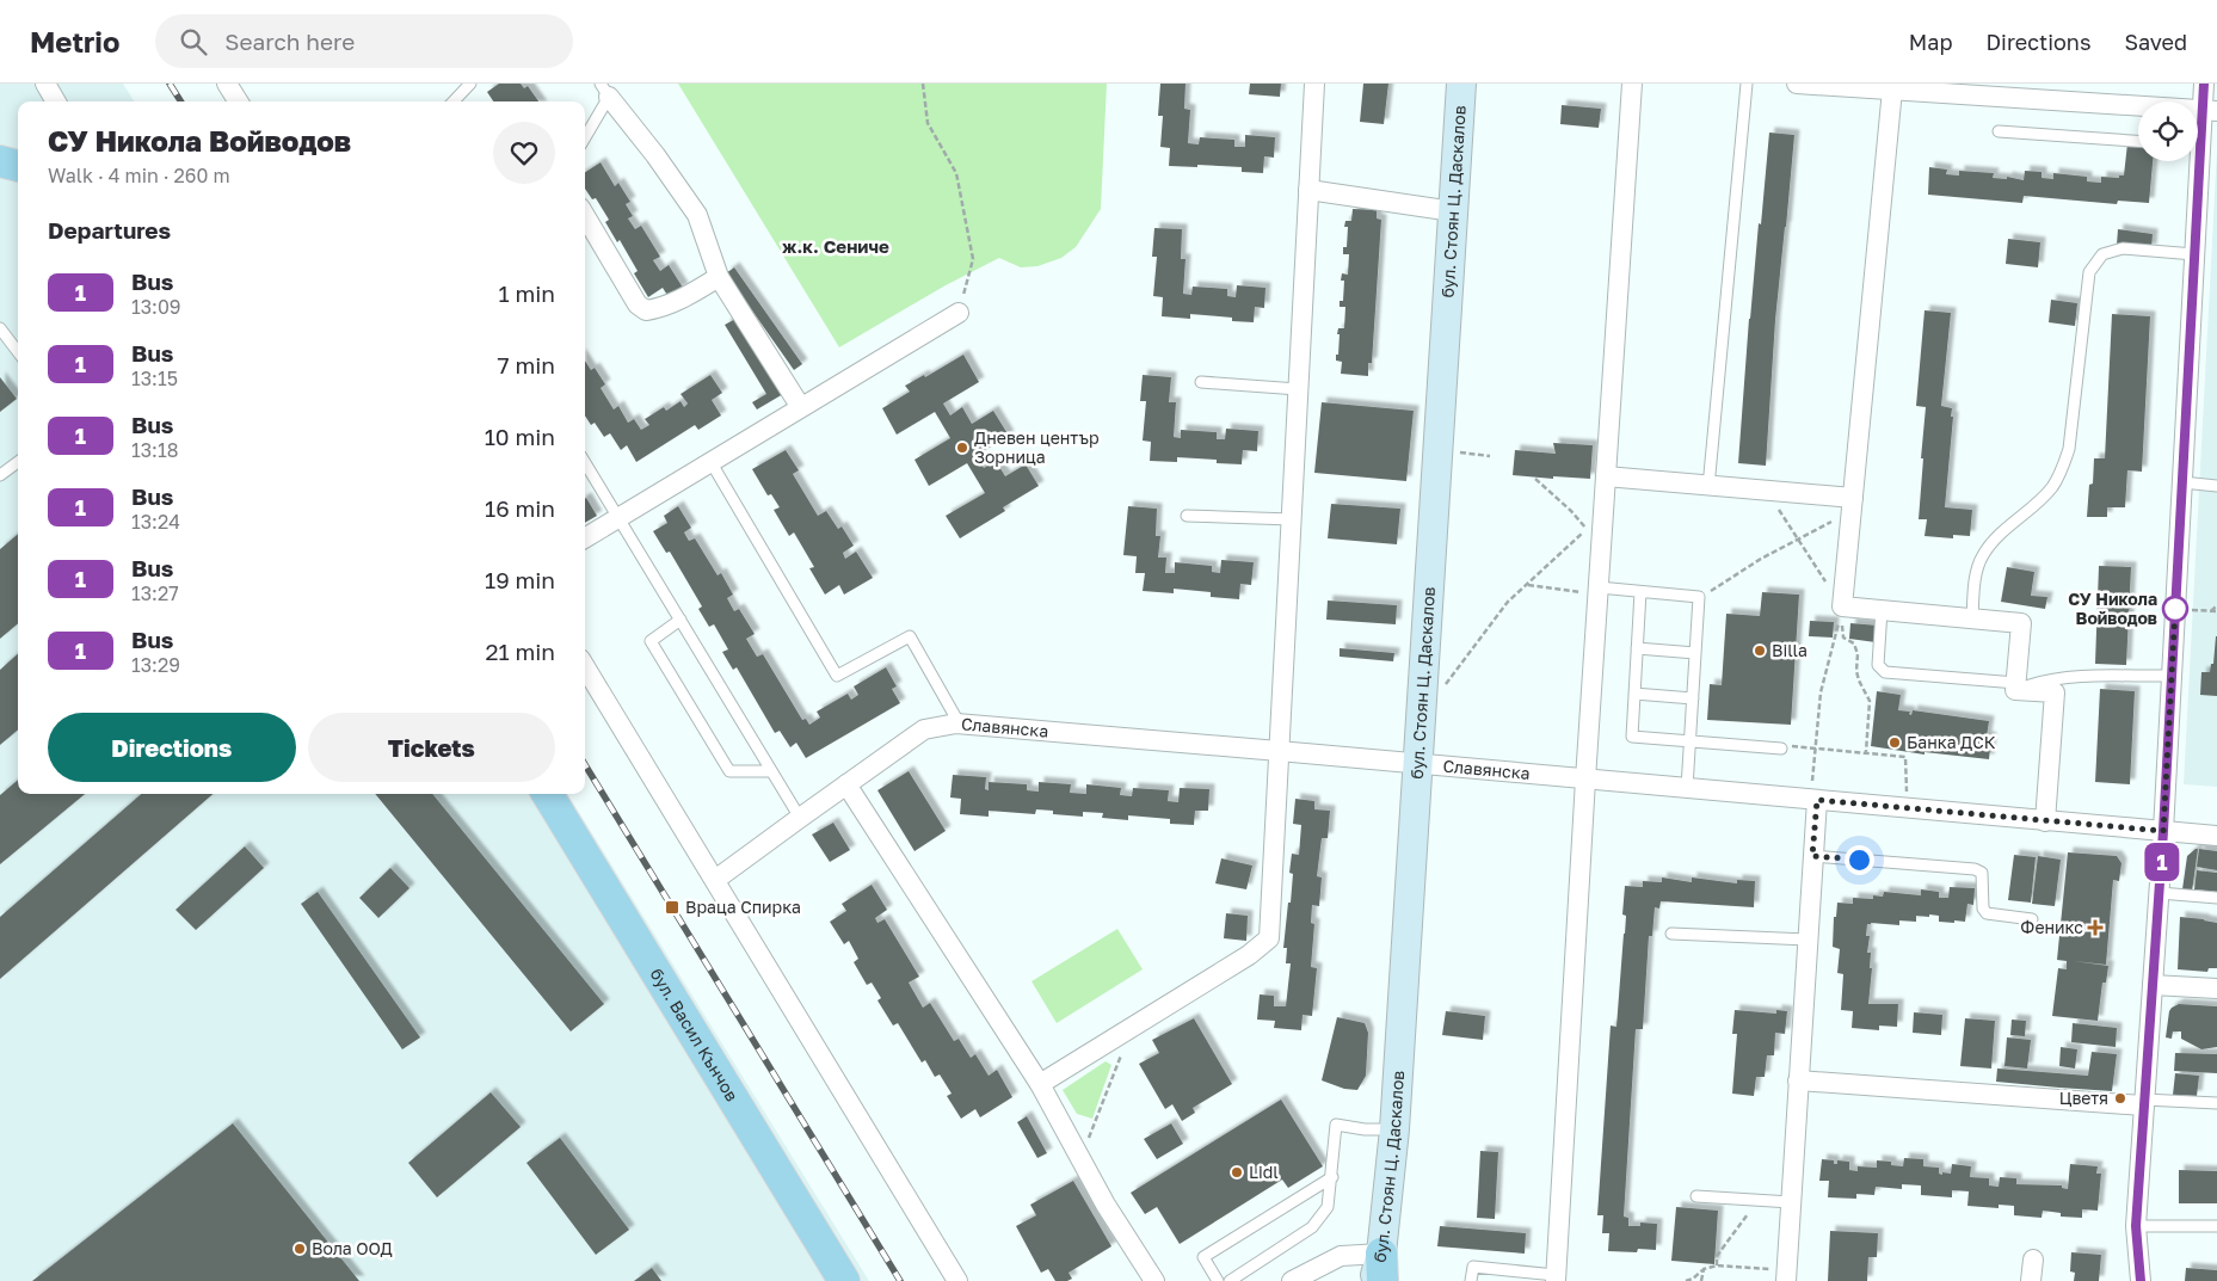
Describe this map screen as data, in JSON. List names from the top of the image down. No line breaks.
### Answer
{"streets":{"main road":["бул. Васил Кънчов"],"street":["бул. Стоян Ц. Даскалов","Славянска"]},"crossings":[["бул. Стоян Ц. Даскалов","Славянска"]],"districts":["ж.к. Сениче"],"places":{"other":["Дневен център Зорница","СУ Никола Войводов","Billa","Банка ДСК","Цветя","Lidl","Вола ООД"],"transit":["Враца Спирка"],"health":["Феникс"]},"lines":["bus line 1"],"page":{"header":"Metrio","search":"Search here","nav":["Map","Directions","Saved"],"on_map":"1","heading":[["СУ Никола Войводов","Walk · 4 min · 260 m"],"Departures"],"list":[{"mark":"1","name":"Bus","note":"13:09","value":"1 min"},{"mark":"1","name":"Bus","note":"13:15","value":"7 min"},{"mark":"1","name":"Bus","note":"13:18","value":"10 min"},{"mark":"1","name":"Bus","note":"13:24","value":"16 min"},{"mark":"1","name":"Bus","note":"13:27","value":"19 min"},{"mark":"1","name":"Bus","note":"13:29","value":"21 min"}],"buttons":["Directions","Tickets"]}}
